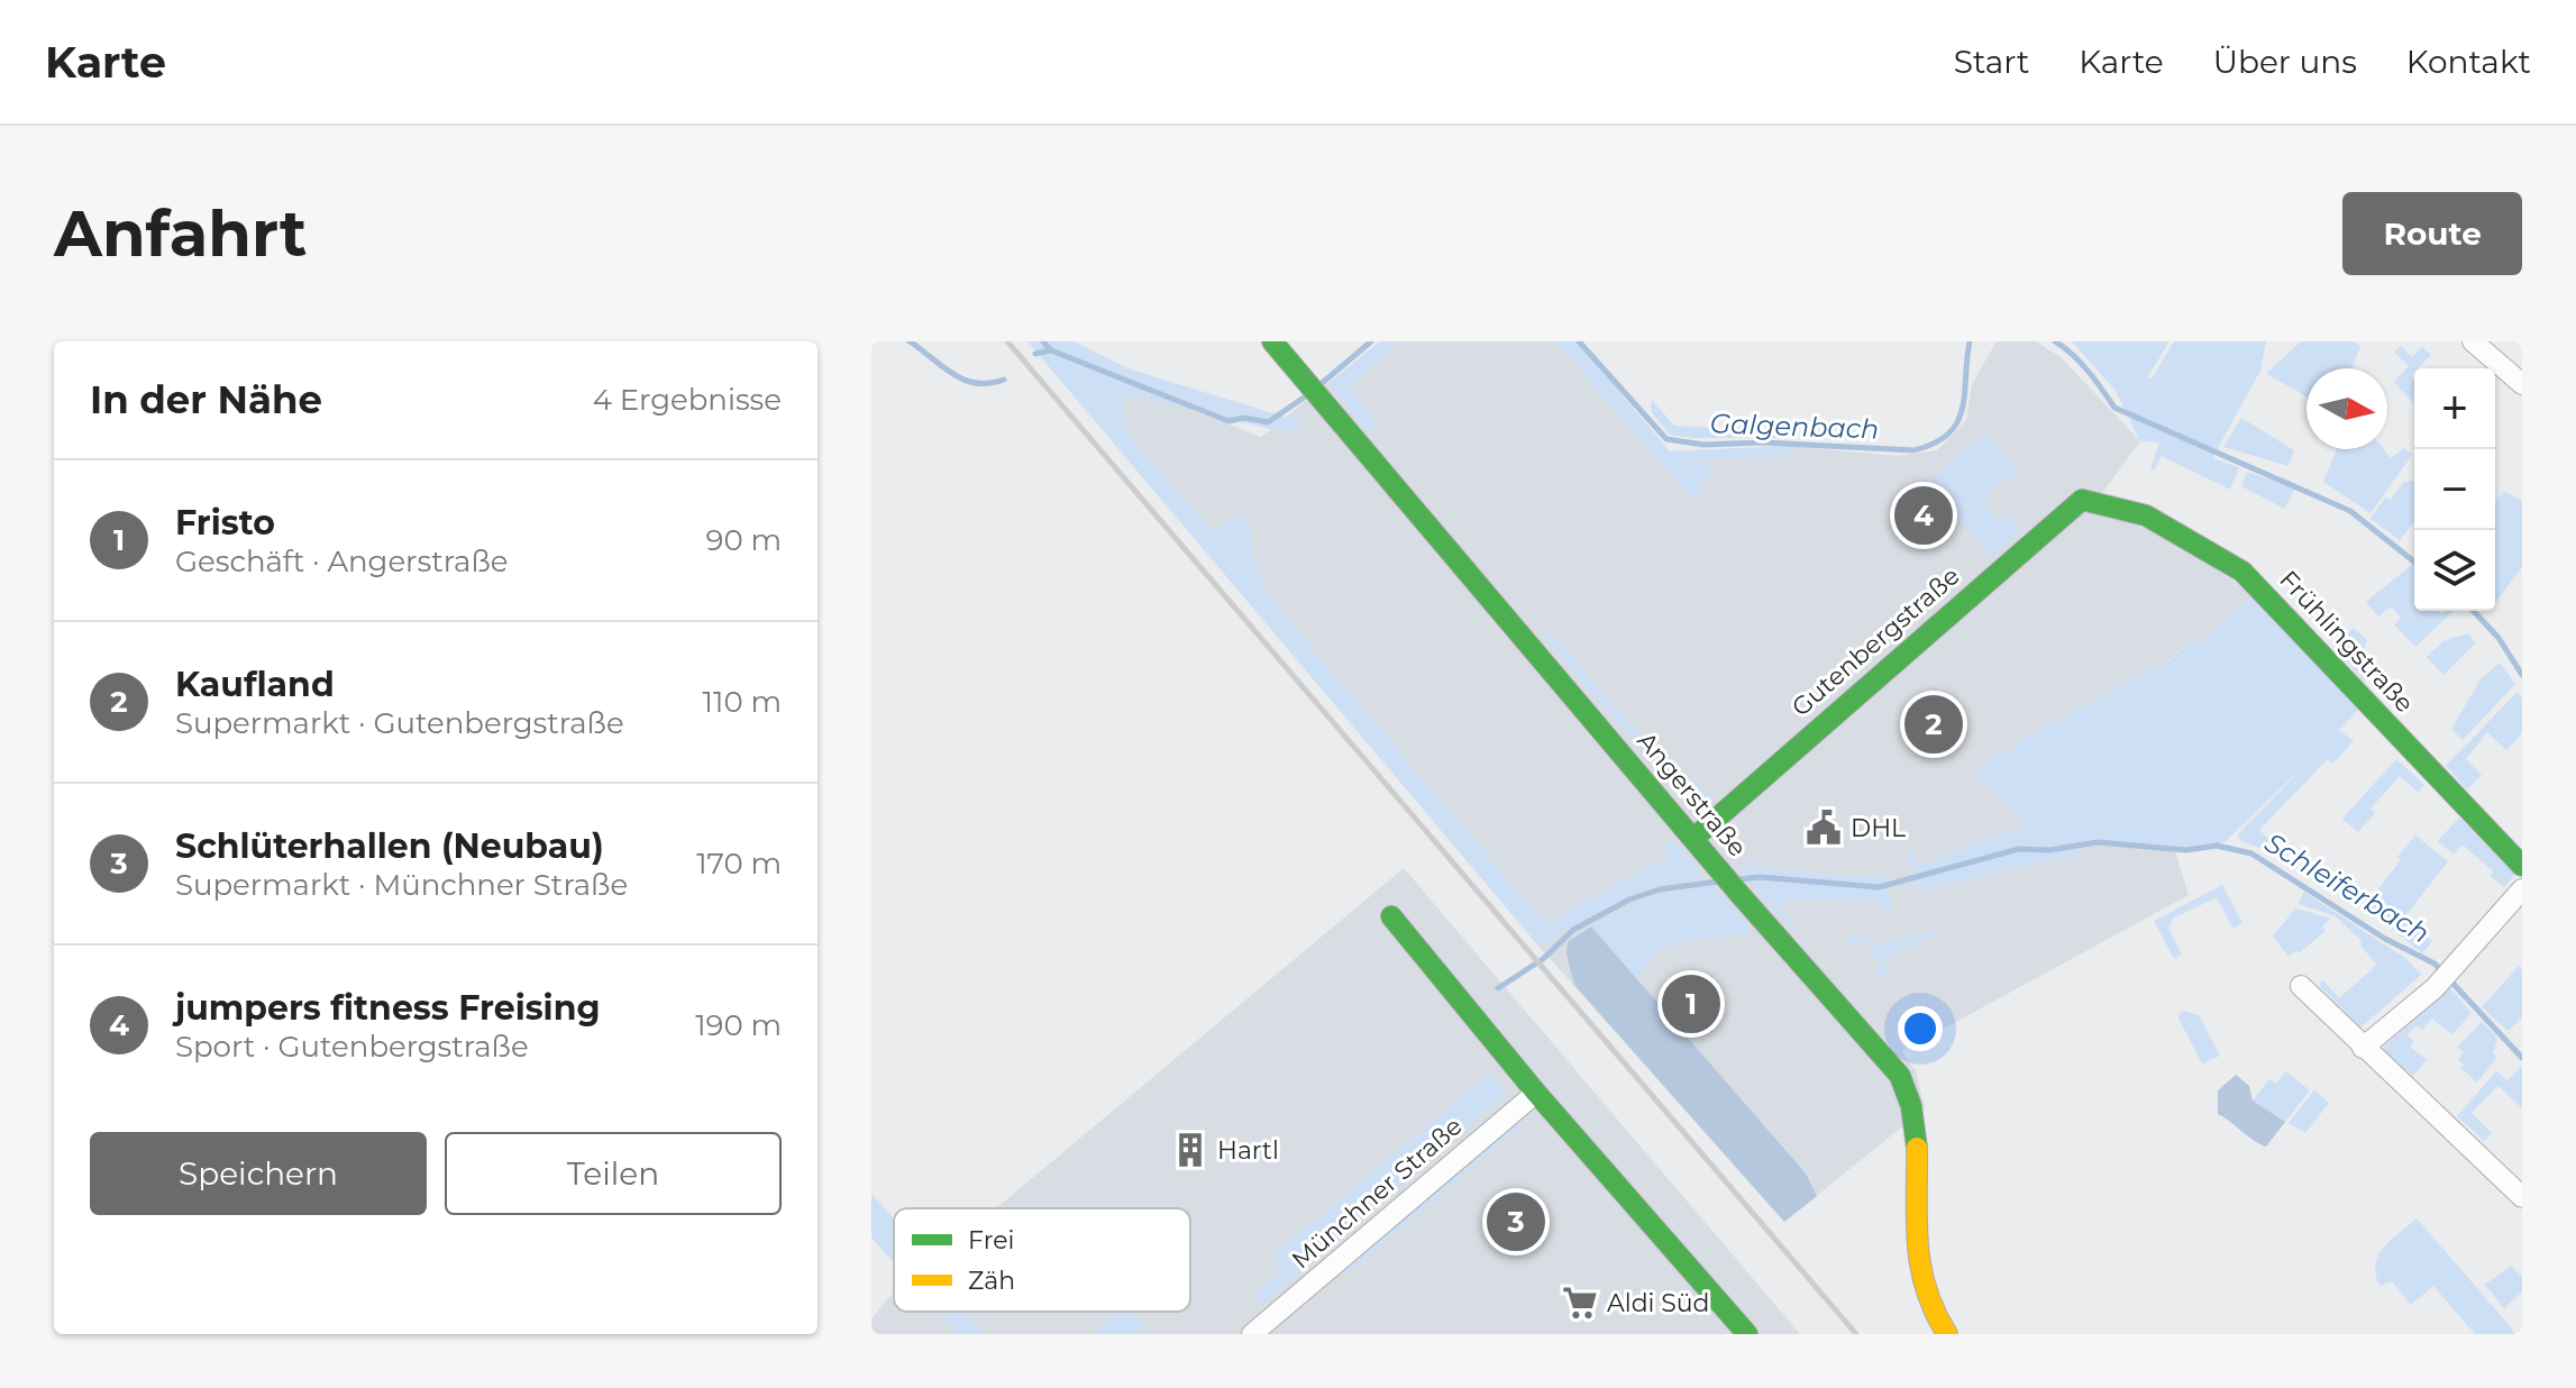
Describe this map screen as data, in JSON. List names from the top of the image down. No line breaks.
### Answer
{"streets":{"street":["Gutenbergstraße","Frühlingstraße","Angerstraße","Münchner Straße"]},"crossings":[["Gutenbergstraße","Frühlingstraße"],["Gutenbergstraße","Angerstraße"]],"water":["Galgenbach","Schleiferbach"],"places":{"public building":["DHL"],"building":["Hartl"],"supermarket":["Aldi Süd"]},"legend":["Frei","Zäh"],"north":"right","page":{"header":"Karte","nav":["Start","Karte","Über uns","Kontakt"],"buttons":["Route",["Speichern","Teilen"]],"title":"Anfahrt","heading":["In der Nähe","4 Ergebnisse"],"map_buttons":["+","−"],"list":[{"mark":"1","name":"Fristo","note":"Geschäft · Angerstraße","value":"90 m"},{"mark":"2","name":"Kaufland","note":"Supermarkt · Gutenbergstraße","value":"110 m"},{"mark":"3","name":"Schlüterhallen (Neubau)","note":"Supermarkt · Münchner Straße","value":"170 m"},{"mark":"4","name":"jumpers fitness Freising","note":"Sport · Gutenbergstraße","value":"190 m"}],"pins":["4","2","1","3"]}}
